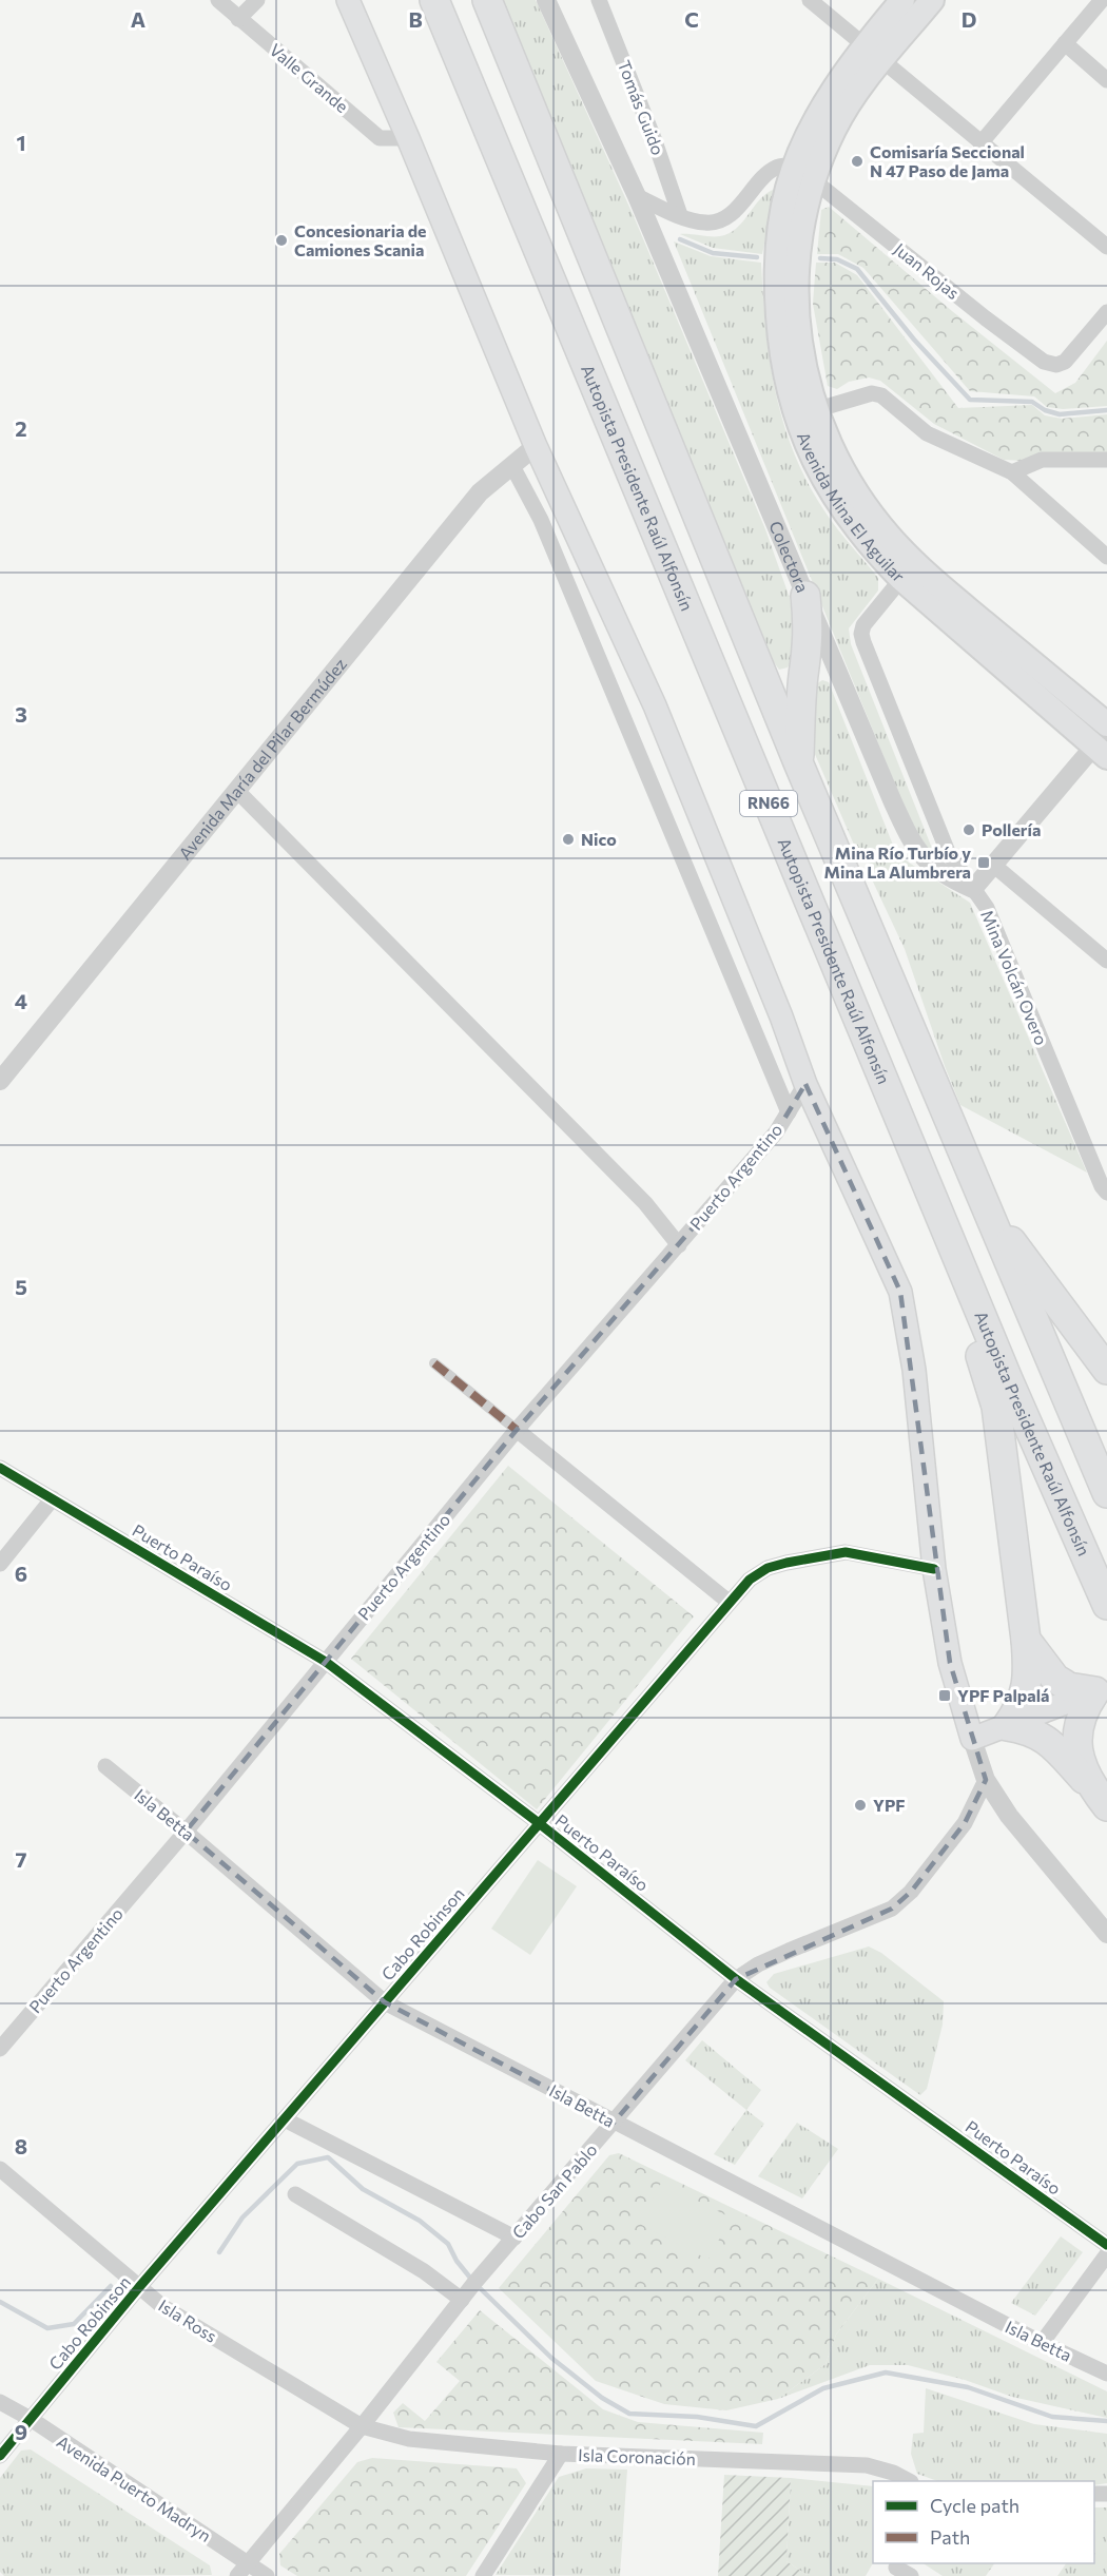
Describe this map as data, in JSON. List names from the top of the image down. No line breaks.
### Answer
{"streets":{"highway":["Autopista Presidente Raúl Alfonsín","RN66"],"main road":["Avenida Mina El Aguilar"],"street":["Valle Grande","Tomás Guido","Juan Rojas","Colectora","Avenida María del Pilar Bermúdez","Mina Volcán Overo","Puerto Argentino","Puerto Paraíso","Isla Betta","Cabo Robinson","Cabo San Pablo","Isla Ross","Isla Coronación","Avenida Puerto Madryn"]},"crossings":[["Juan Rojas","Avenida Mina El Aguilar"],["Avenida Mina El Aguilar","Mina Volcán Overo"],["Colectora","Mina Volcán Overo"],["Puerto Argentino","Puerto Paraíso"],["Puerto Argentino","Isla Betta"],["Puerto Paraíso","Cabo Robinson"],["Puerto Paraíso","Cabo San Pablo"],["Isla Betta","Cabo Robinson"],["Isla Betta","Cabo San Pablo"],["Cabo Robinson","Isla Ross"],["Cabo Robinson","Avenida Puerto Madryn"],["Cabo San Pablo","Isla Ross"],["Cabo San Pablo","Isla Coronación"],["Cabo San Pablo","Avenida Puerto Madryn"],["Isla Ross","Isla Coronación"]],"places":{"other":["Comisaría Seccional N 47 Paso de Jama","Concesionaria de Camiones Scania","Pollería","Nico","YPF"],"transit":["Mina Río Turbío y Mina La Alumbrera","YPF Palpalá"]},"legend":["Cycle path","Path"],"grid":{"columns":["A","B","C","D"],"rows":["1","2","3","4","5","6","7","8","9"]}}
